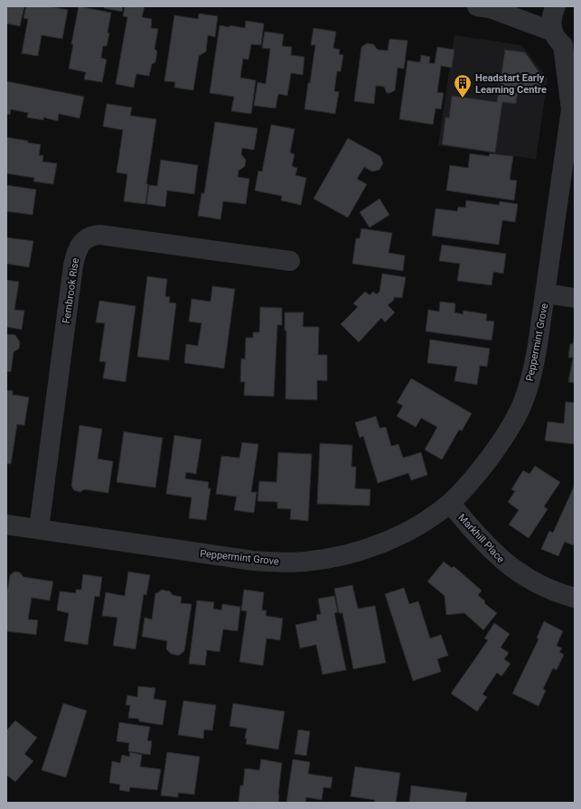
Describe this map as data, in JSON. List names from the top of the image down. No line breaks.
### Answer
{"streets":{"street":["Fernbrook Rise","Peppermint Grove","Markhill Place"]},"crossings":[["Fernbrook Rise","Peppermint Grove"],["Peppermint Grove","Markhill Place"]],"places":{"building":["Headstart Early Learning Centre"]}}
